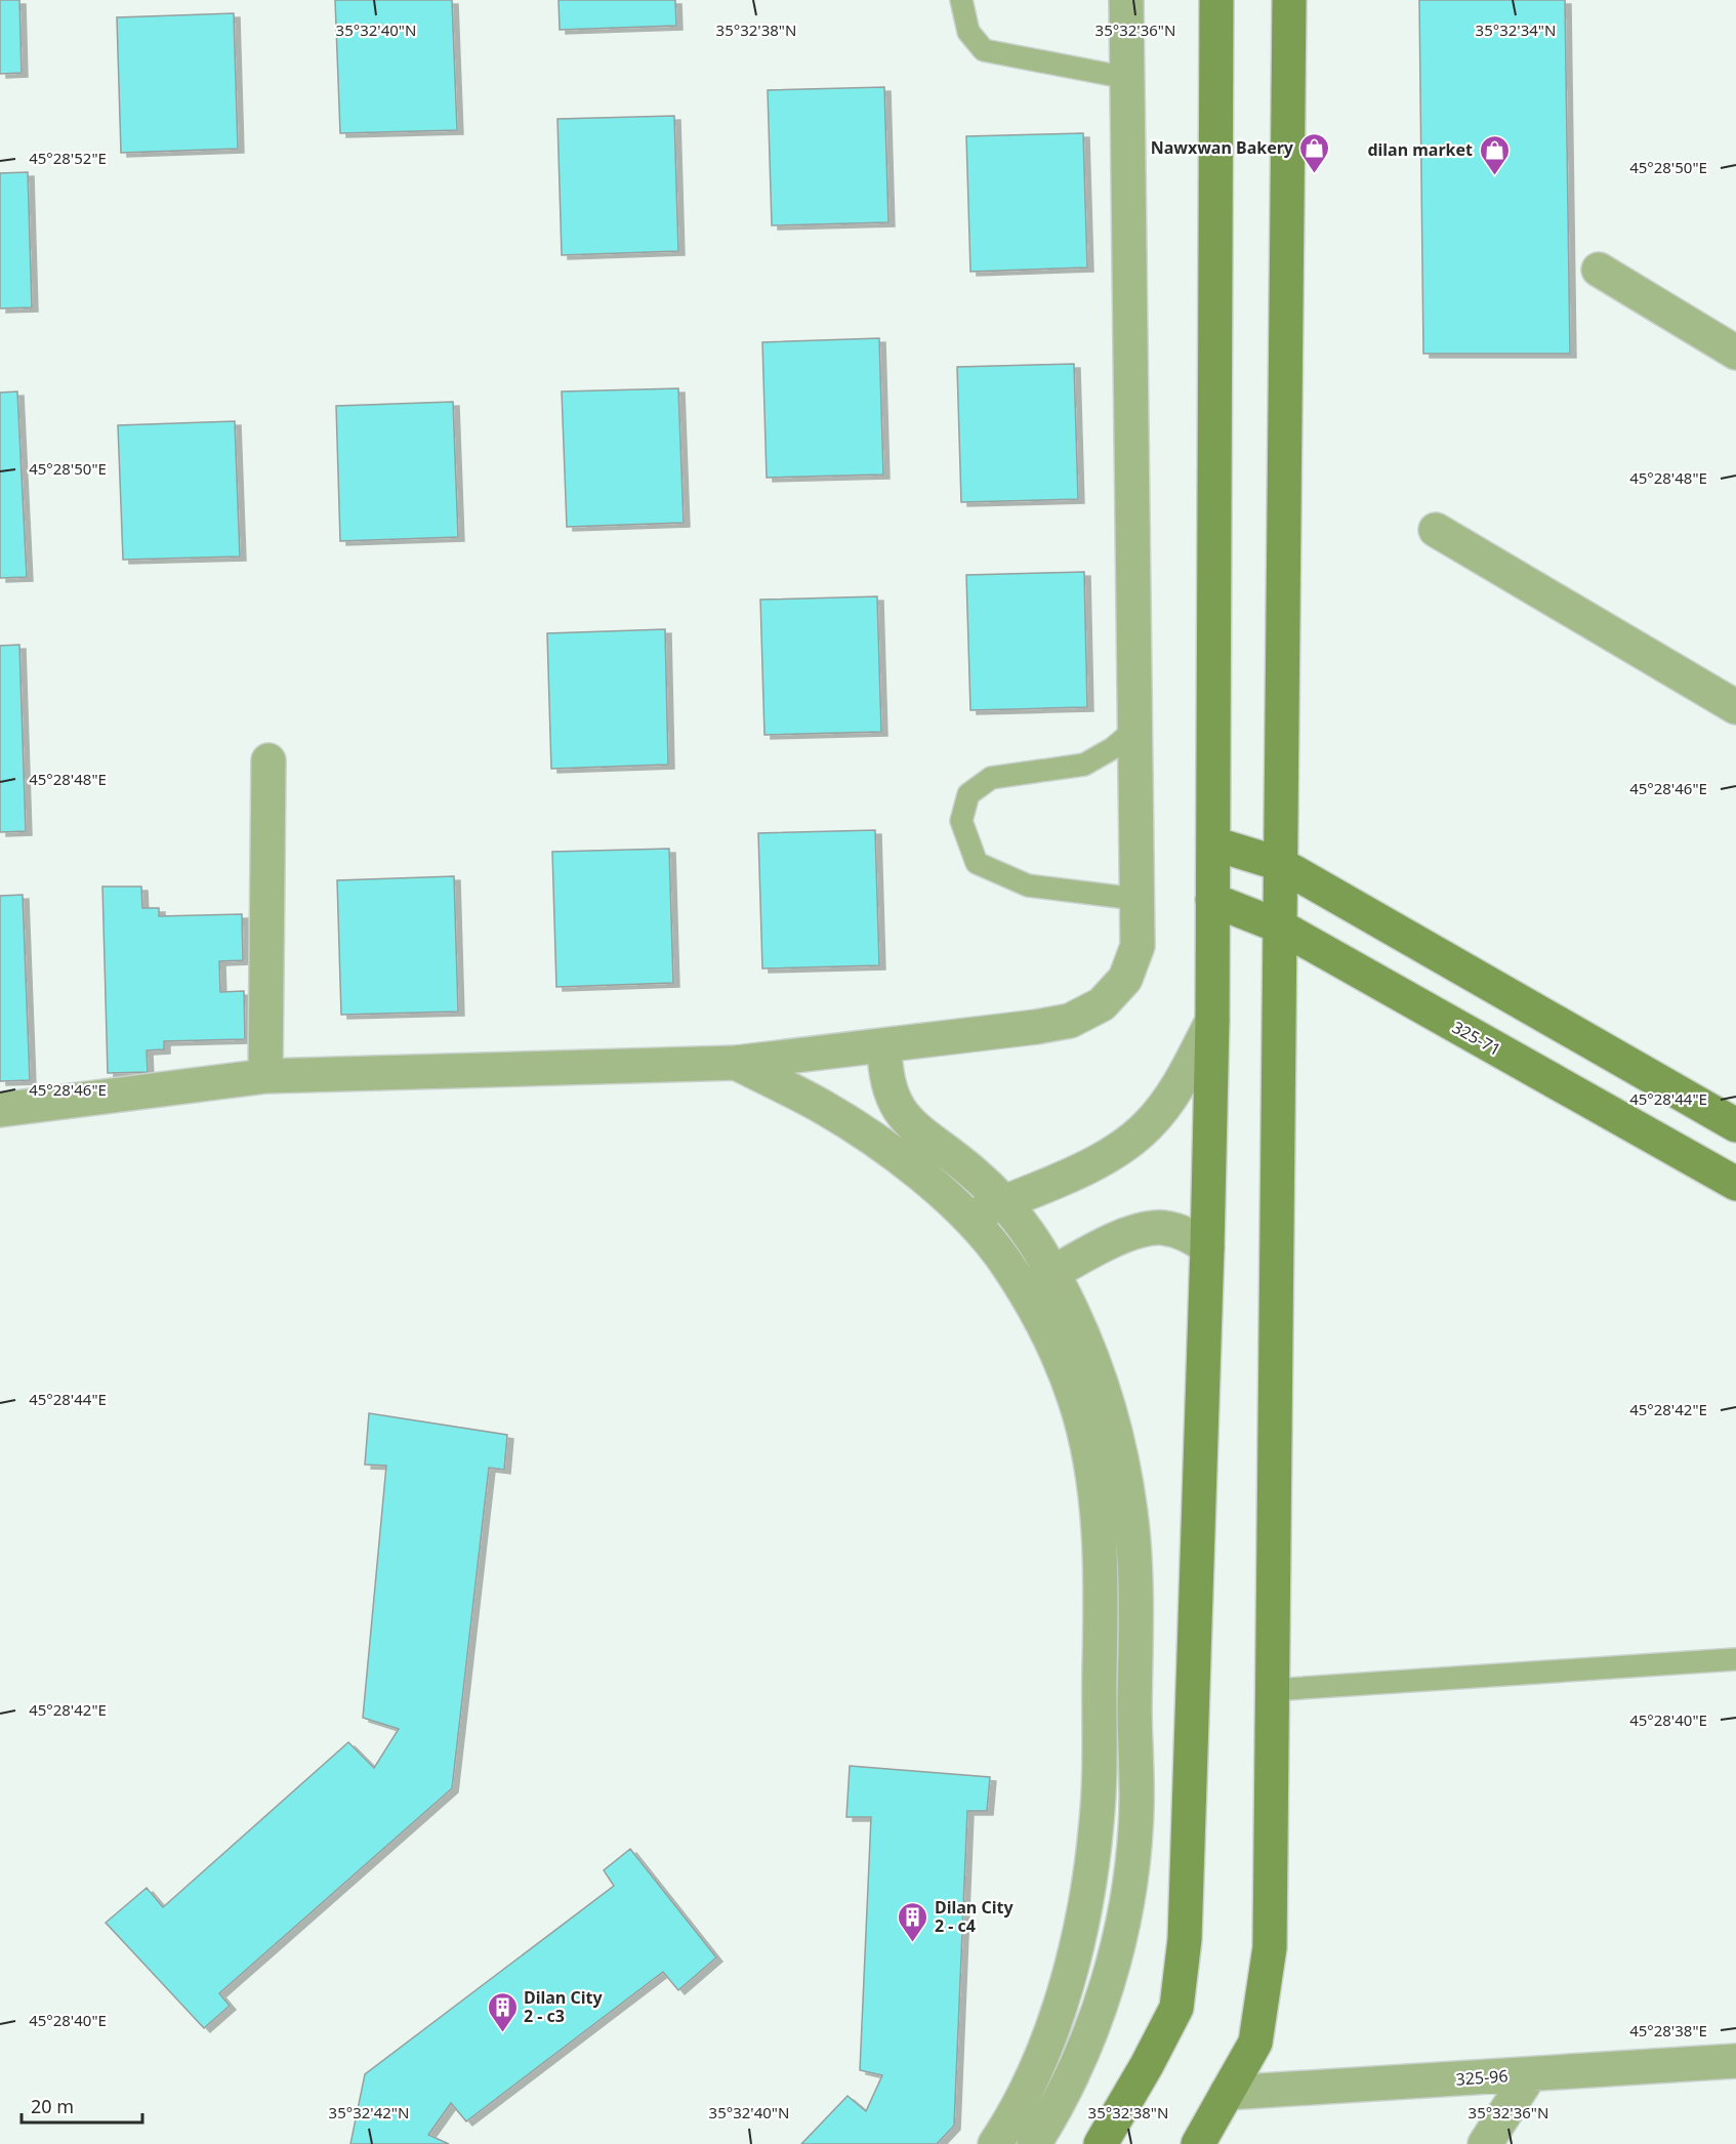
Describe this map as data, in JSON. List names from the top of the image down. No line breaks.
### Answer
{"streets":{"main road":["325-71"],"street":["325-96"]},"places":{"shop":["Nawxwan Bakery","dilan market"],"building":["Dilan City 2 - c4","Dilan City 2 - c3"]},"scale_bar":"20 m","coordinates":["35°32'34\"N","35°32'40\"N","35°32'38\"N","35°32'36\"N","45°28'52\"E","45°28'50\"E","45°28'48\"E","45°28'46\"E","45°28'44\"E","45°28'42\"E","45°28'40\"E","45°28'38\"E","35°32'42\"N"]}
